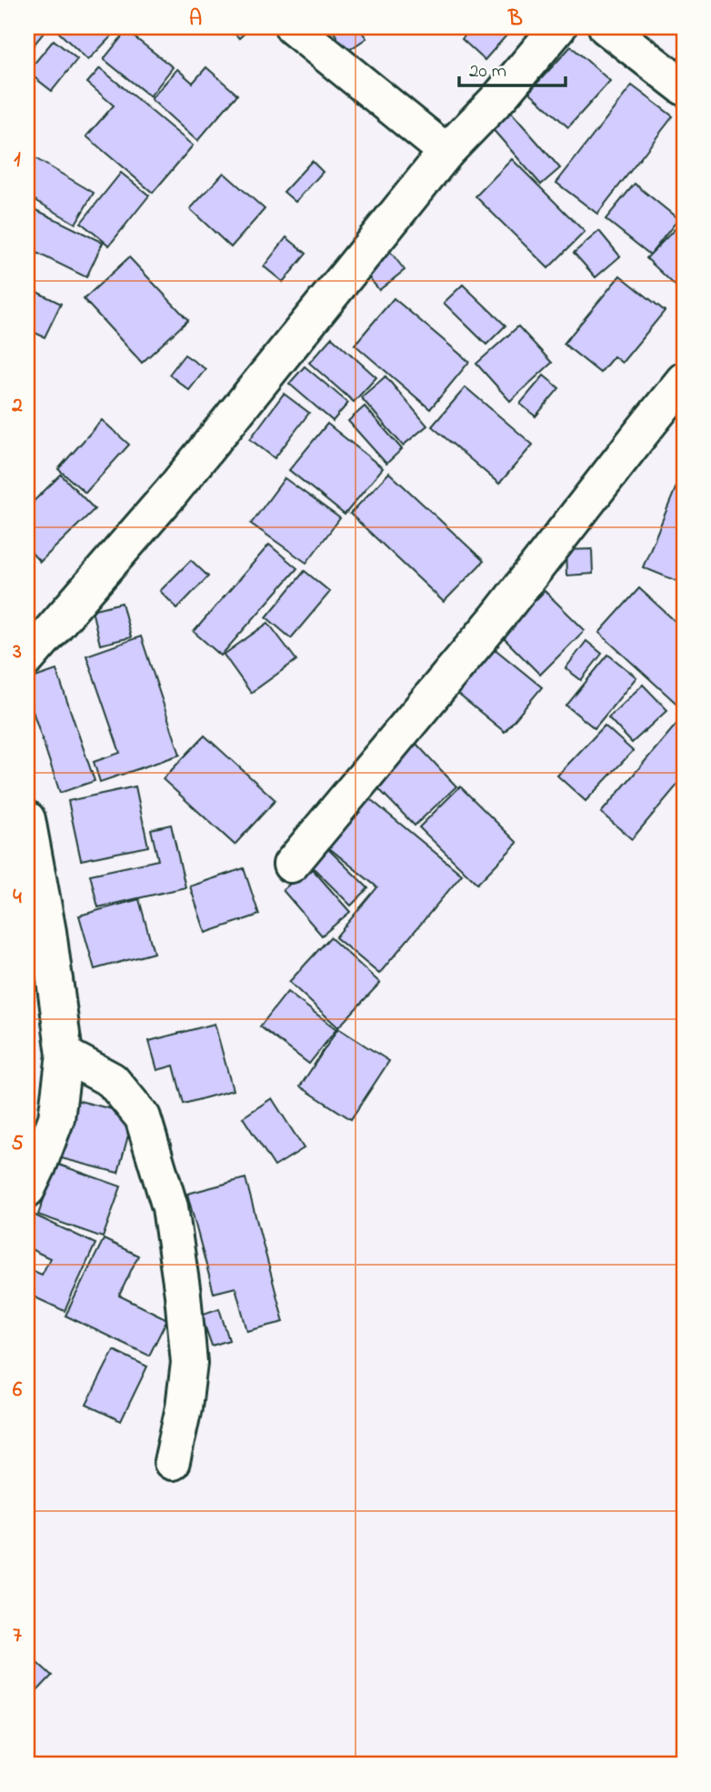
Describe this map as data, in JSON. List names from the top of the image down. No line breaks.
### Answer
{"scale_bar":"20 m","grid":{"columns":["A","B"],"rows":["1","2","3","4","5","6","7"]}}
